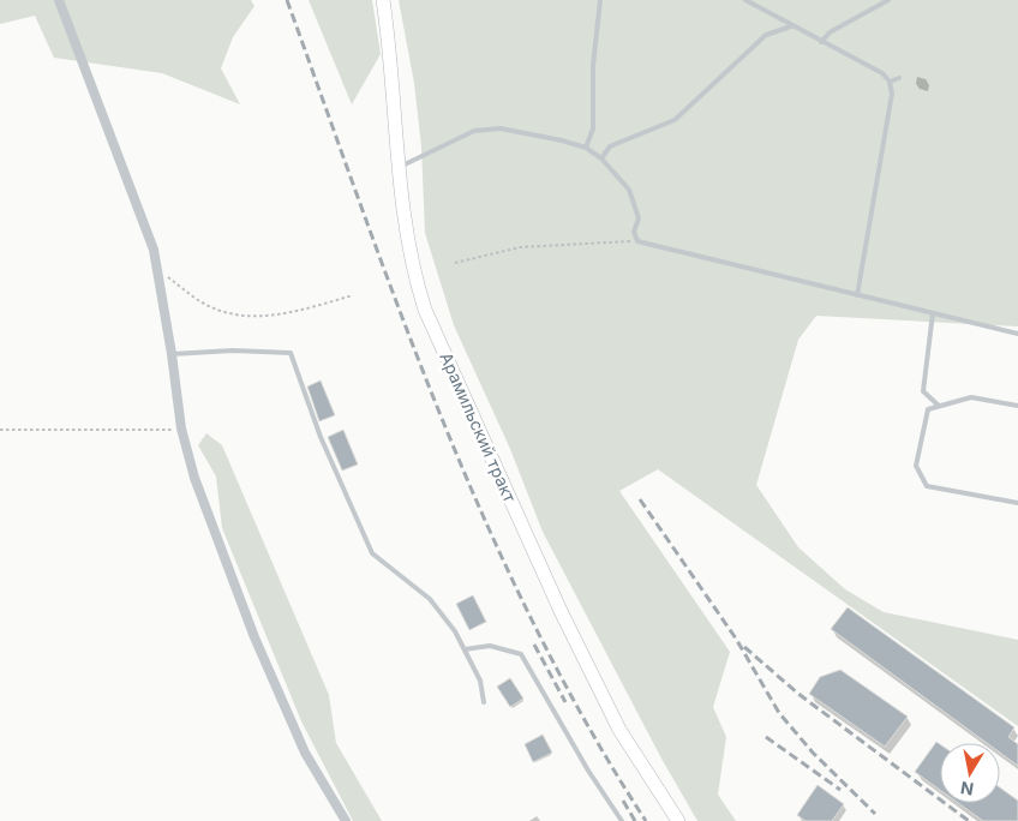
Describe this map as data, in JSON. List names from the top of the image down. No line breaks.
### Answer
{"streets":{"main road":["Арамильский тракт"]},"north":"bottom"}
